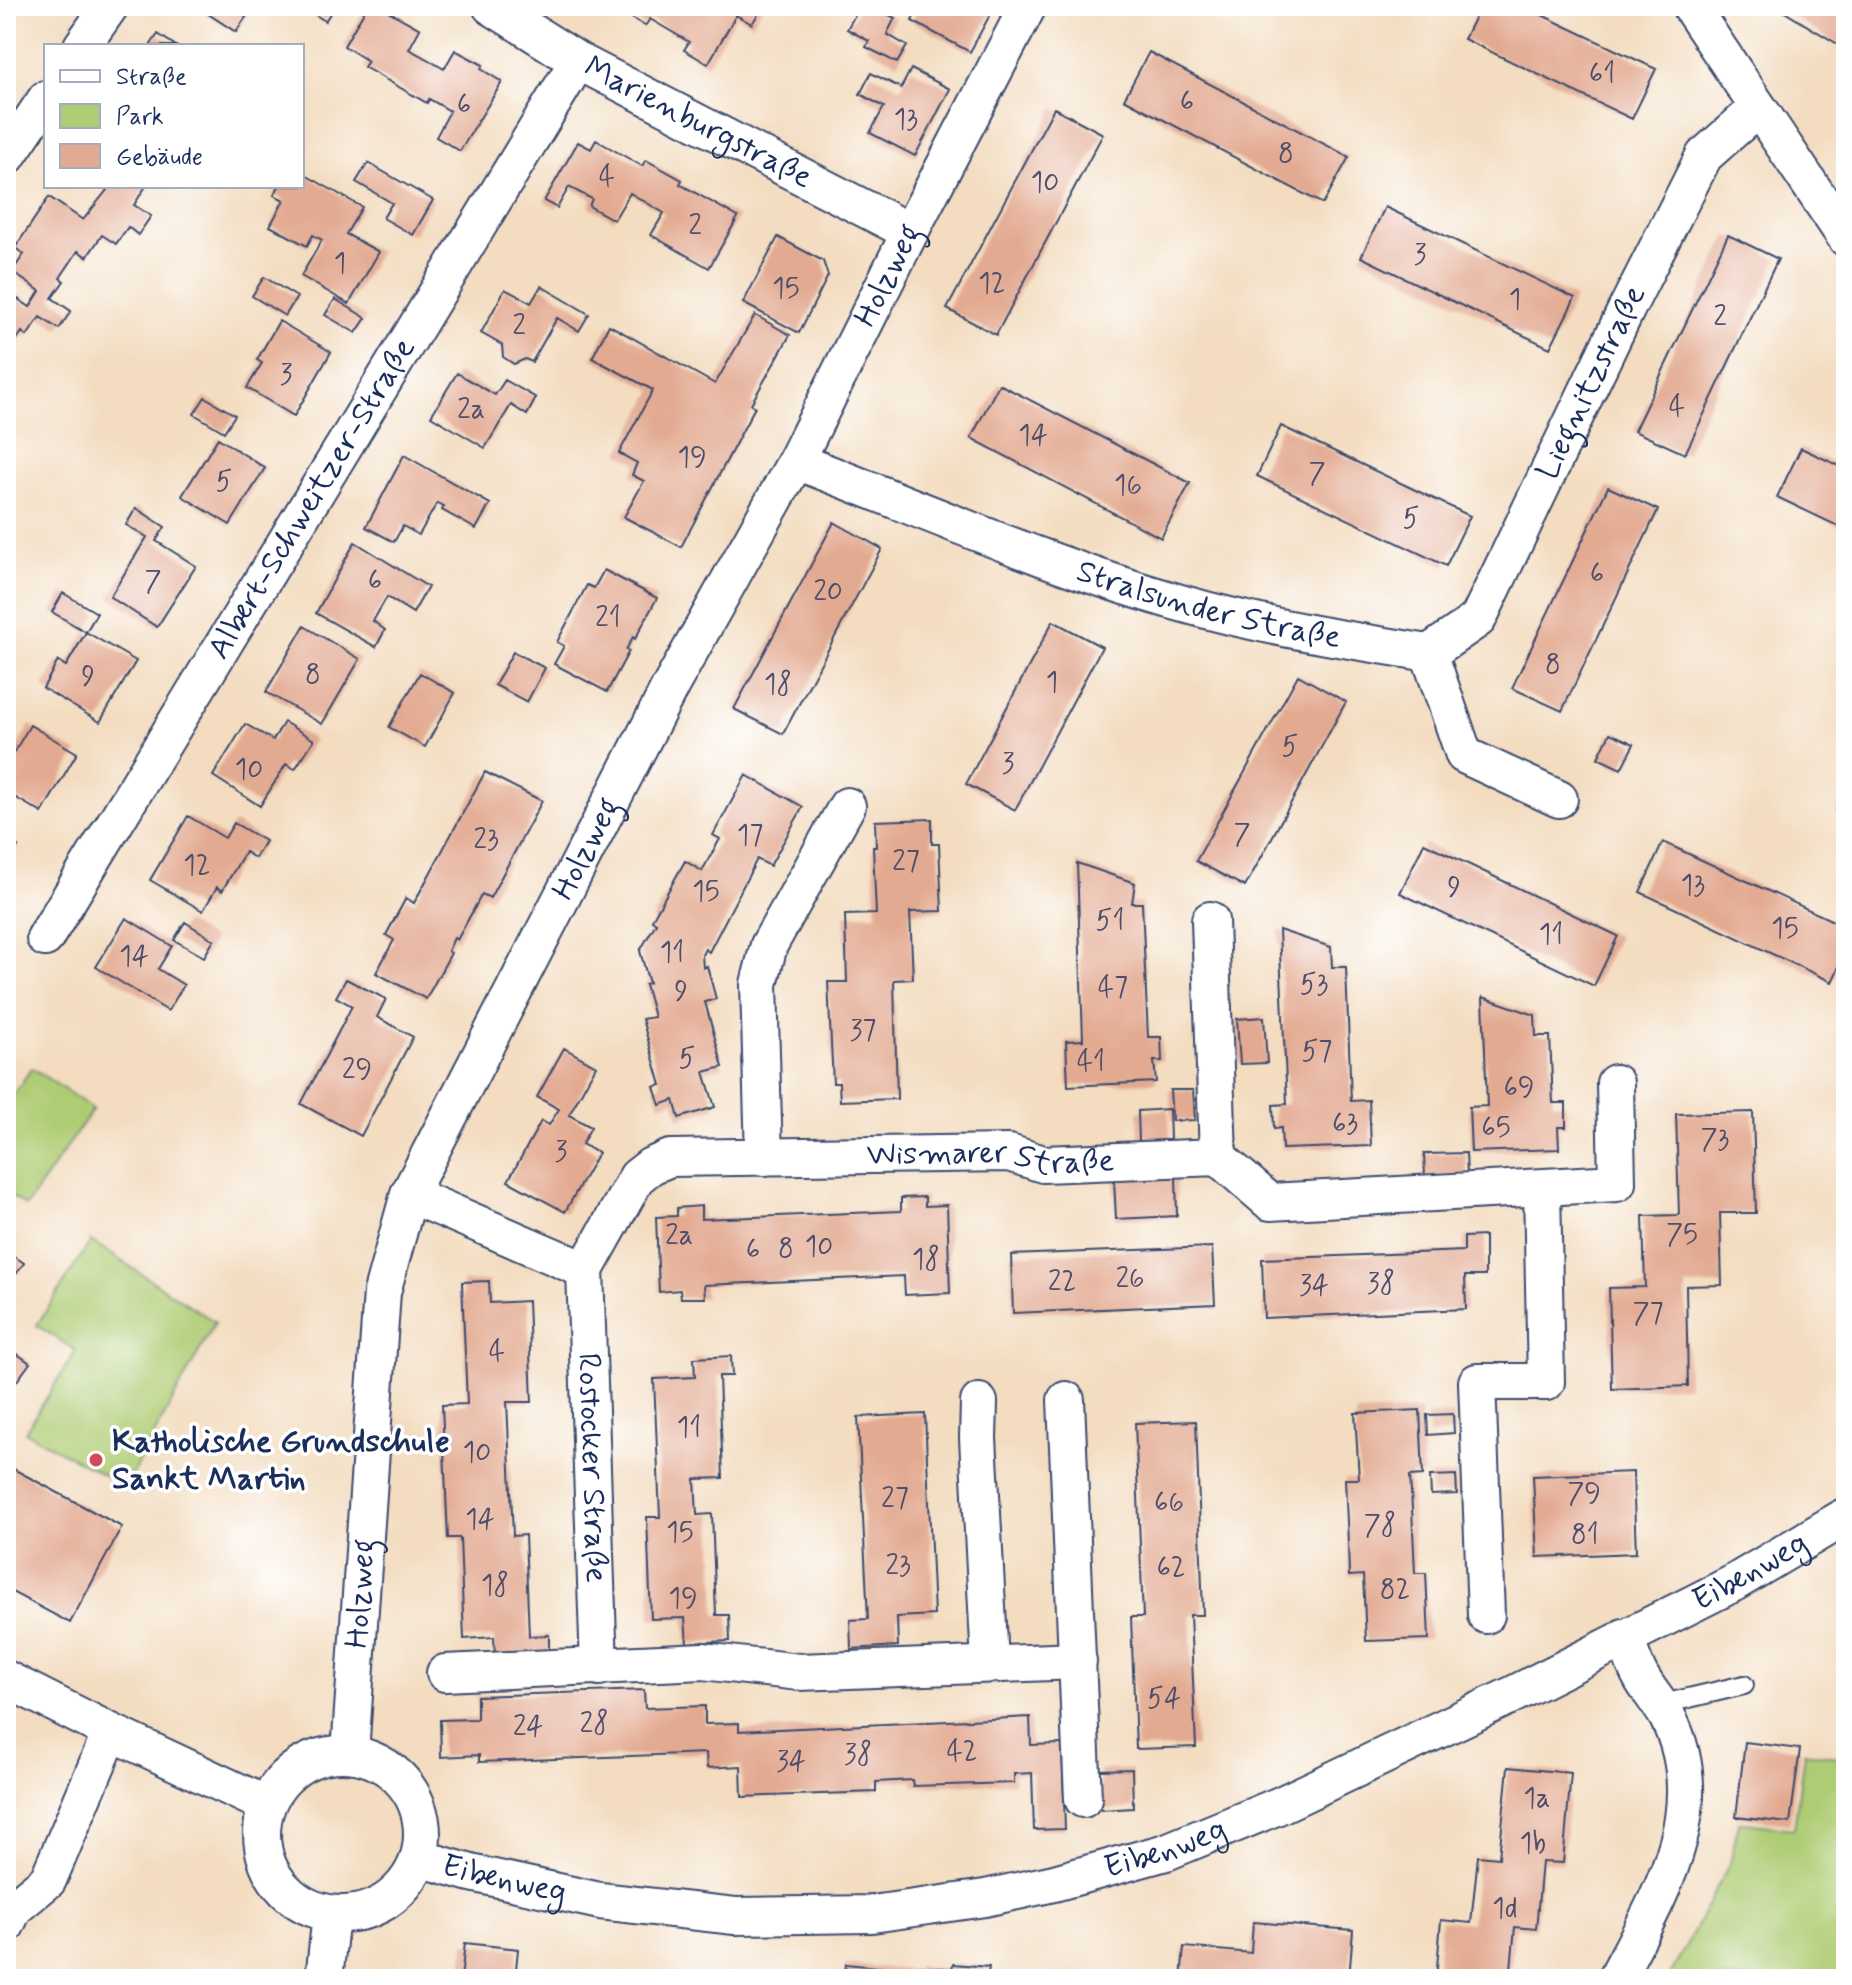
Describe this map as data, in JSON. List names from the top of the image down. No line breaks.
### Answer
{"streets":{"street":["Marienburgstraße","Holzweg","Liegnitzstraße","Albert-Schweitzer-Straße","Stralsunder Straße","Wismarer Straße","Rostocker Straße","Eibenweg"]},"crossings":[["Marienburgstraße","Holzweg"],["Marienburgstraße","Albert-Schweitzer-Straße"],["Holzweg","Stralsunder Straße"],["Holzweg","Eibenweg"],["Liegnitzstraße","Stralsunder Straße"],["Wismarer Straße","Rostocker Straße"]],"places":["Katholische Grundschule Sankt Martin"],"house_numbers":["61","6","6","13","8","4","10","2","3","1","12","15","1","2","2","3","4","2a","14","19","7","5","16","5","6","6","7","20","21","8","8","9","1","18","5","3","10","7","17","23","27","12","13","9","15","51","15","11","11","14","53","47","9","37","57","5","41","29","69","63","65","73","3","75","2a","10","8","6","18","26","22","38","34","77","4","11","10","79","27","66","14","78","15","81","23","62","18","82","19","54","28","24","42","38","34","1a","1b","1d"],"legend":["Straße","Park","Gebäude"]}
